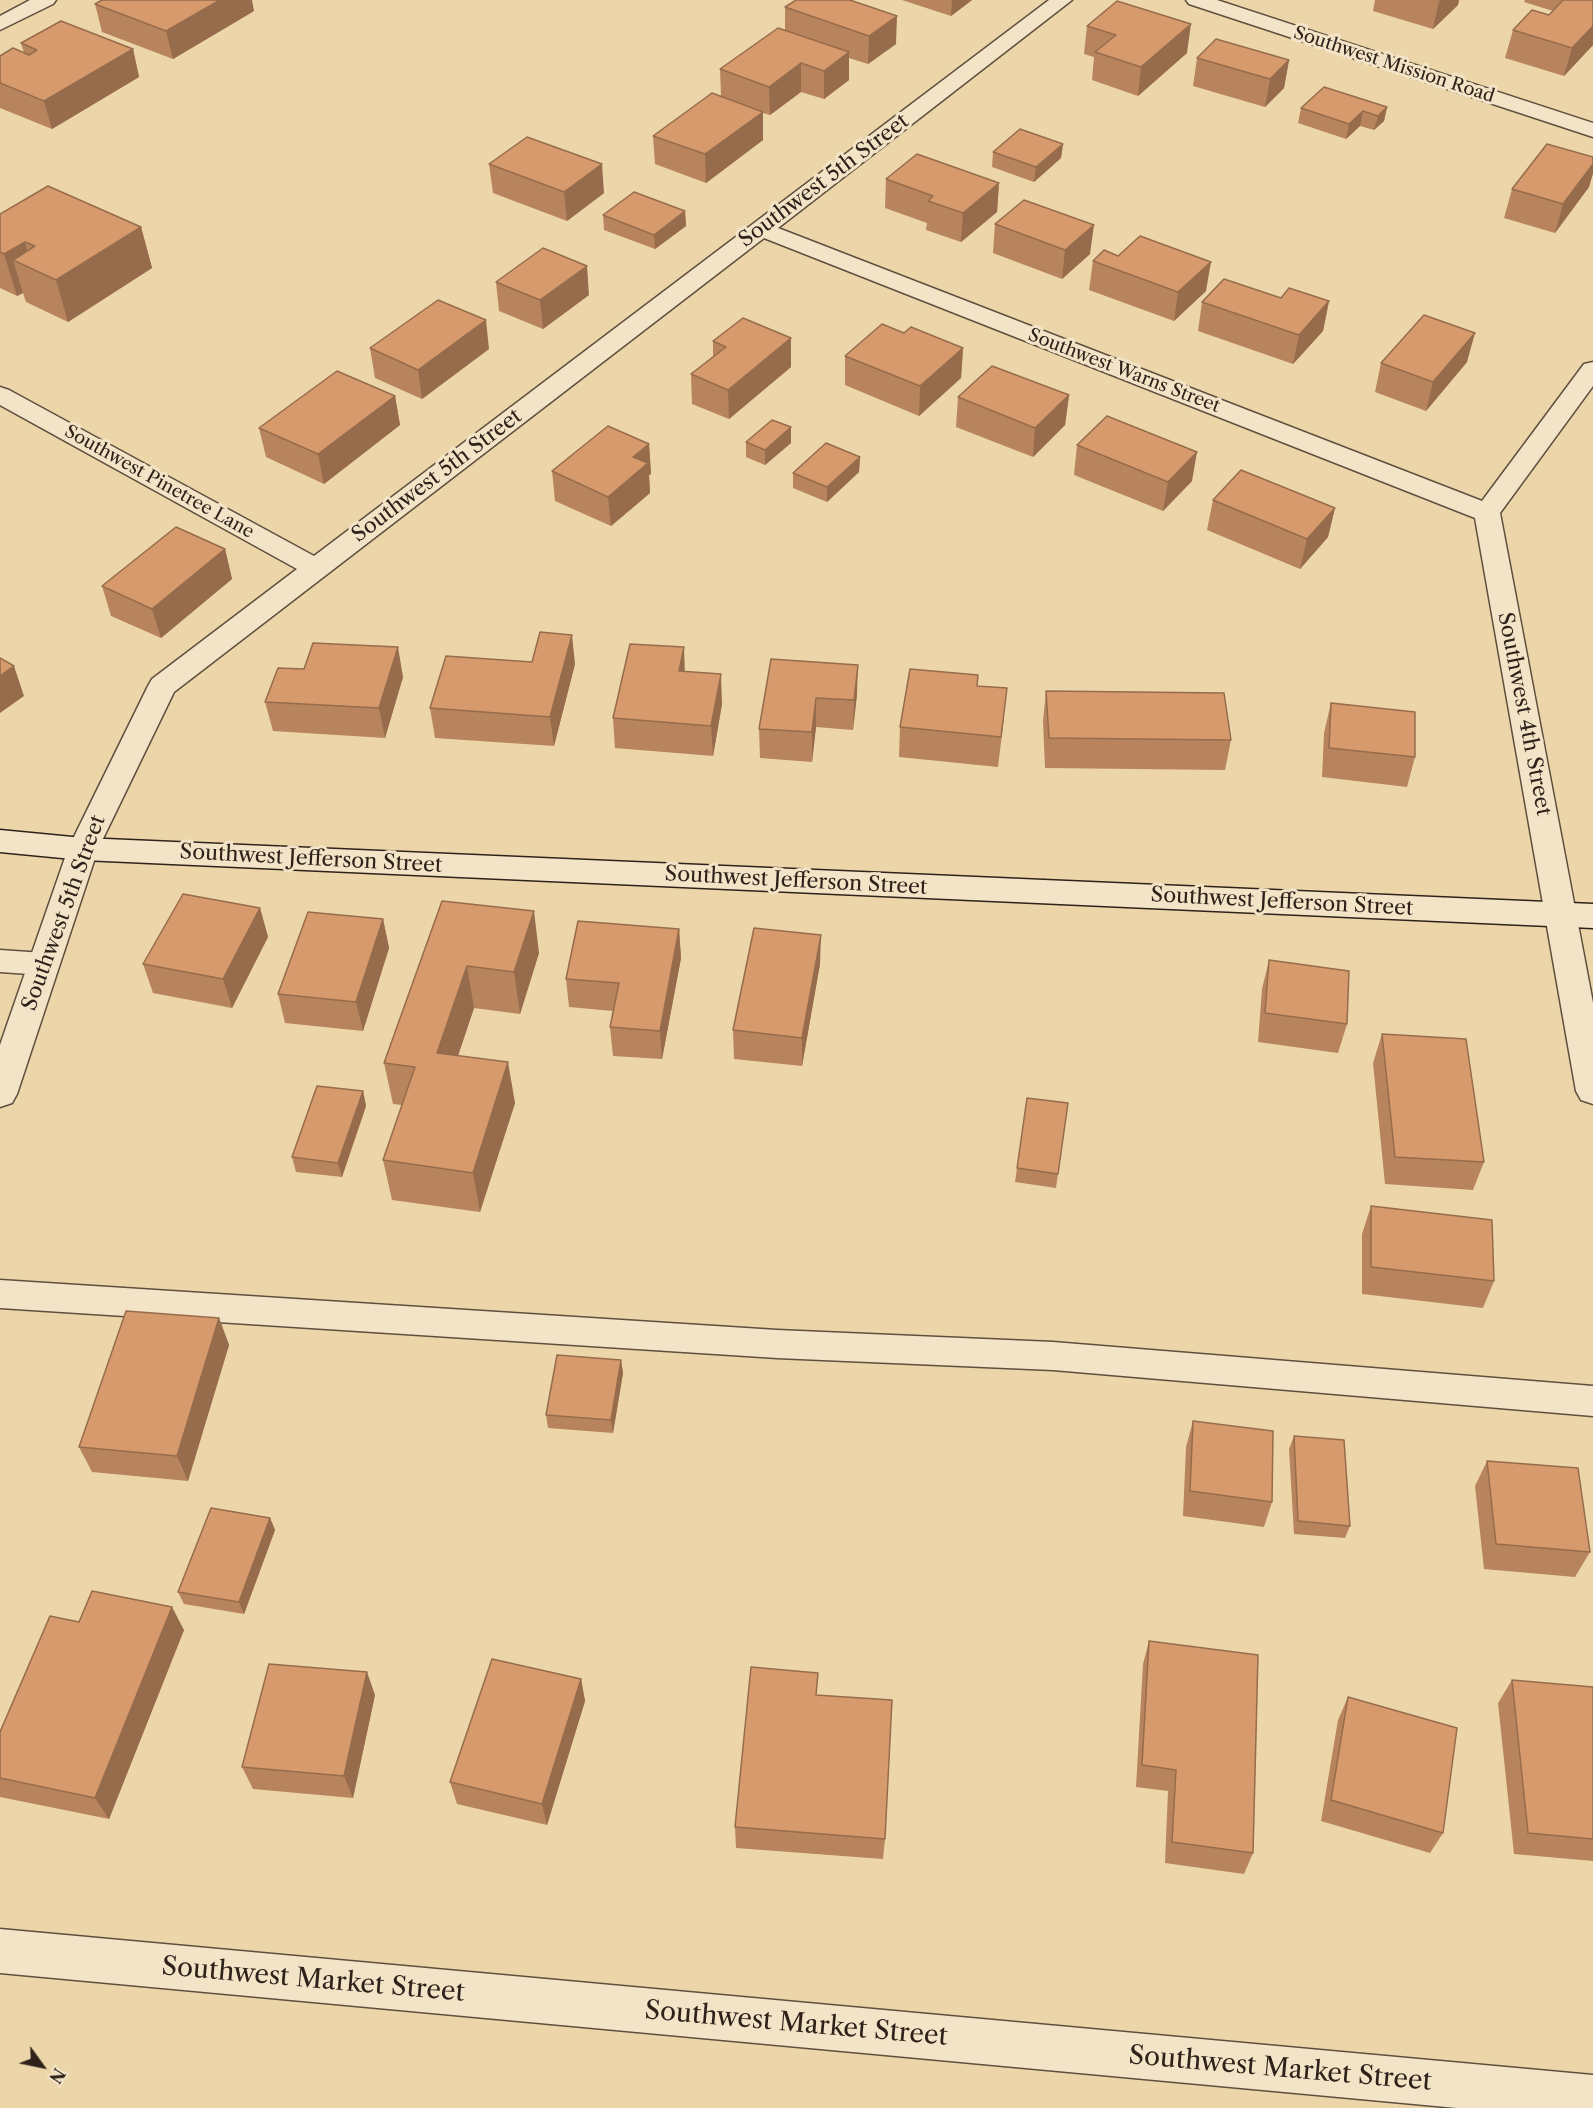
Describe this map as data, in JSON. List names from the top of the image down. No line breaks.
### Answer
{"streets":{"street":["Southwest Mission Road","Southwest 5th Street","Southwest Warns Street","Southwest Pinetree Lane","Southwest 4th Street","Southwest Jefferson Street","Southwest Market Street"]},"crossings":[["Southwest 5th Street","Southwest Warns Street"],["Southwest 5th Street","Southwest Pinetree Lane"],["Southwest 5th Street","Southwest Jefferson Street"],["Southwest Warns Street","Southwest 4th Street"],["Southwest 4th Street","Southwest Jefferson Street"]],"north":"bottom right"}
